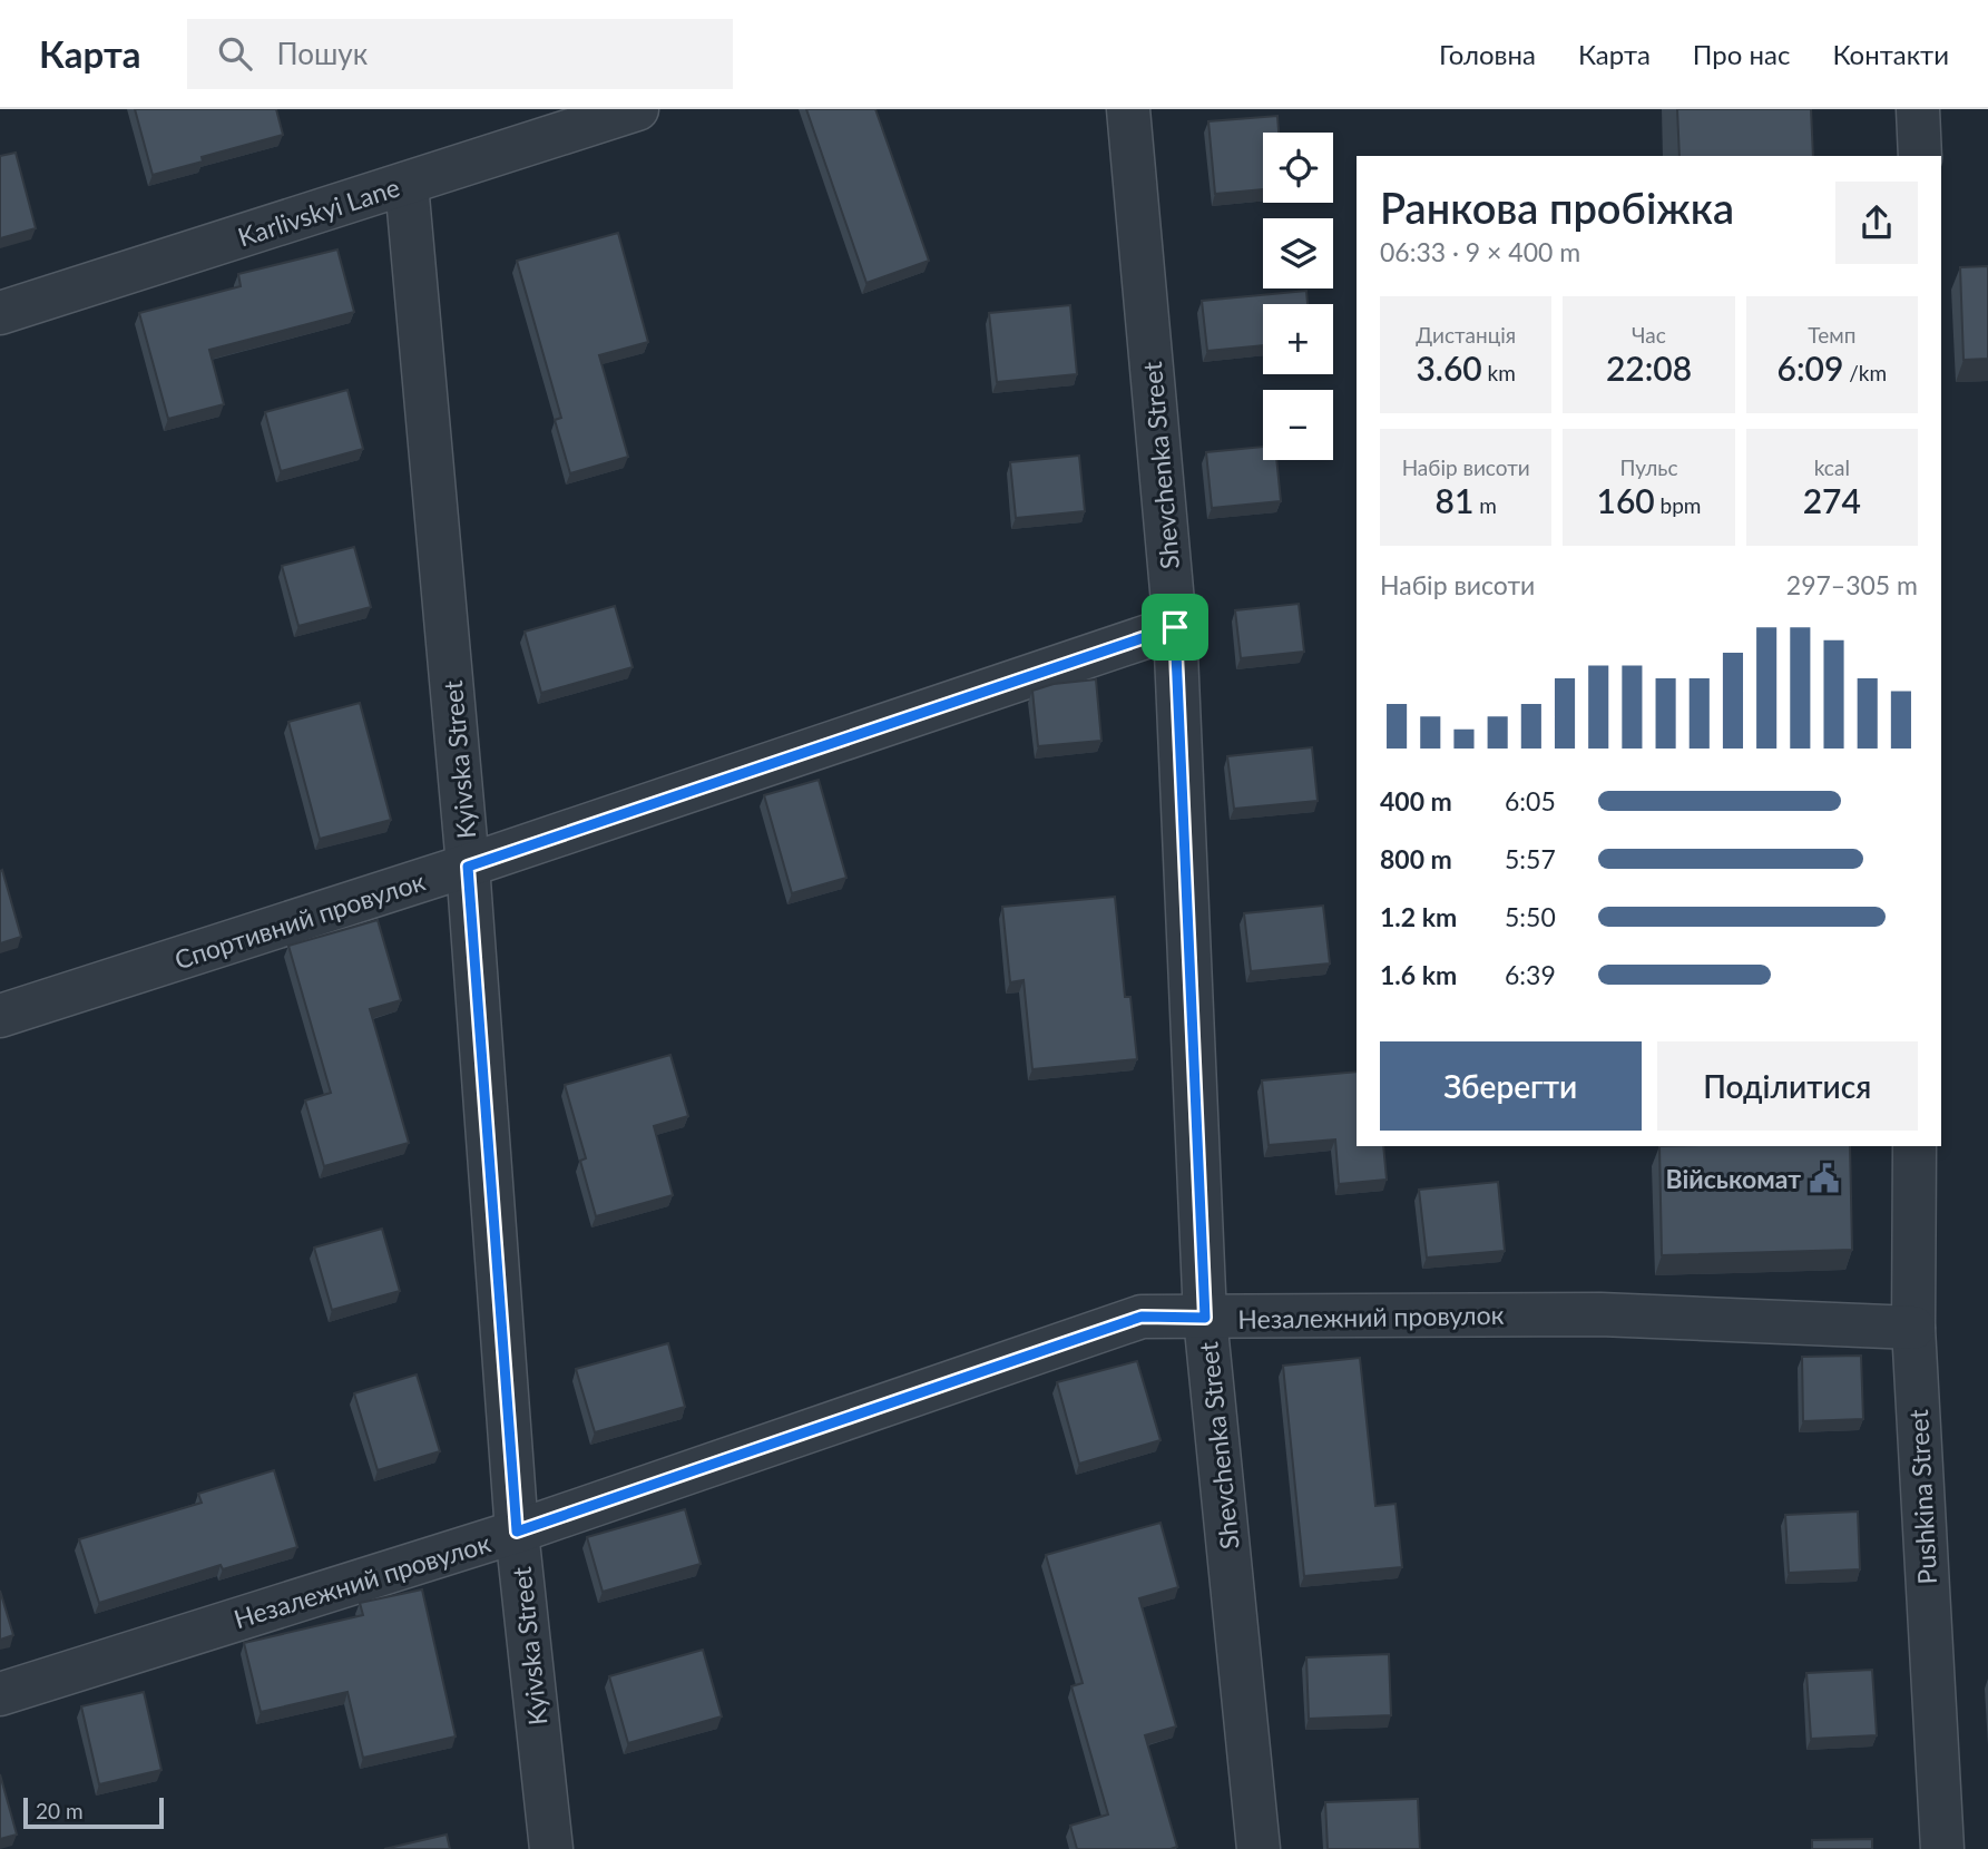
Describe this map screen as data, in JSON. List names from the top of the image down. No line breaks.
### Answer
{"streets":{"street":["Karlіvskyi Lane","Shevchenka Street","Kyivska Street","Спортивний провулок","Незалежний провулок","Pushkina Street"]},"crossings":[["Karlіvskyi Lane","Kyivska Street"],["Shevchenka Street","Спортивний провулок"],["Shevchenka Street","Незалежний провулок"],["Kyivska Street","Спортивний провулок"],["Kyivska Street","Незалежний провулок"],["Незалежний провулок","Pushkina Street"]],"places":{"public building":["Військомат"]},"scale_bar":"20 m","page":{"header":"Карта","search":"Пошук","nav":["Головна","Карта","Про нас","Контакти"],"map_buttons":["+","−"],"heading":["Ранкова пробіжка","06:33 · 9 × 400 m"],"stats":[["Дистанція","3.60 km"],["Час","22:08"],["Темп","6:09 /km"],["Набір висоти","81 m"],["Пульс","160 bpm"],["kcal","274"]],"chart":["Набір висоти","297–305 m"],"list":[{"name":"400 m","note":"6:05"},{"name":"800 m","note":"5:57"},{"name":"1.2 km","note":"5:50"},{"name":"1.6 km","note":"6:39"}],"buttons":["Зберегти","Поділитися"],"scale":"20 m"}}
